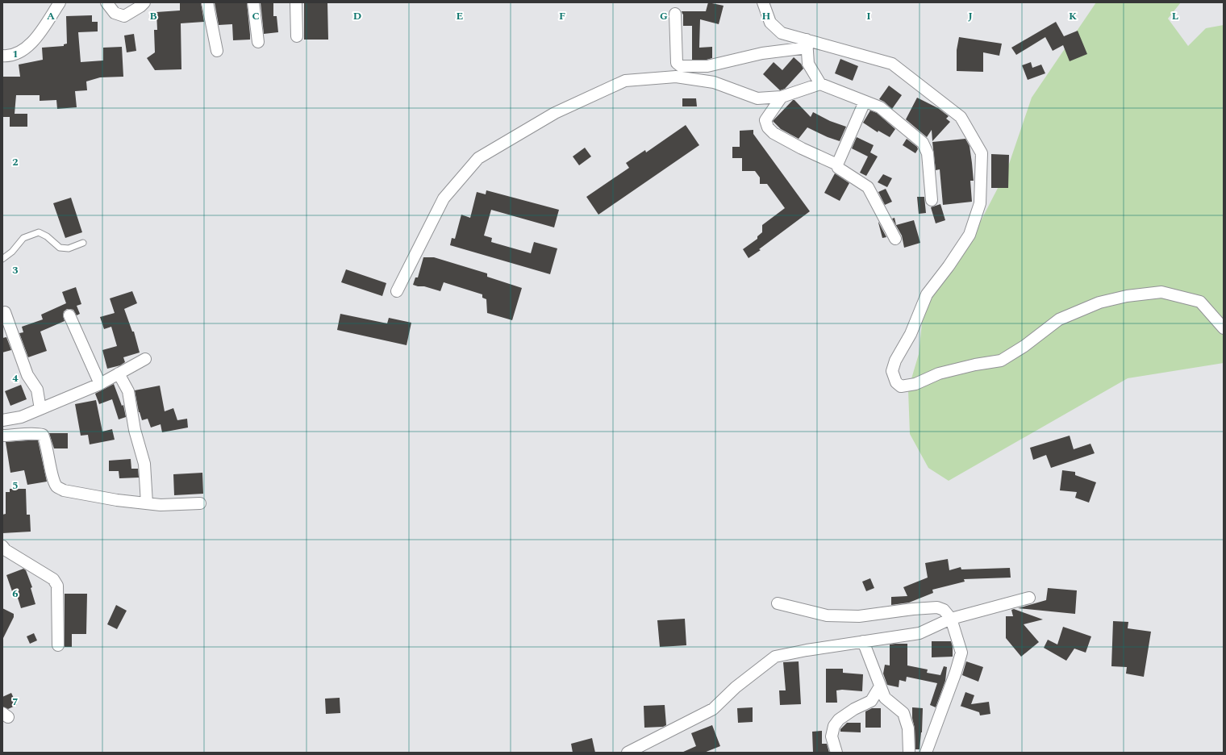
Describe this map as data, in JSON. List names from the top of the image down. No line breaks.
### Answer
{"grid":{"columns":["A","B","C","D","E","F","G","H","I","J","K","L"],"rows":["1","2","3","4","5","6","7"]}}
